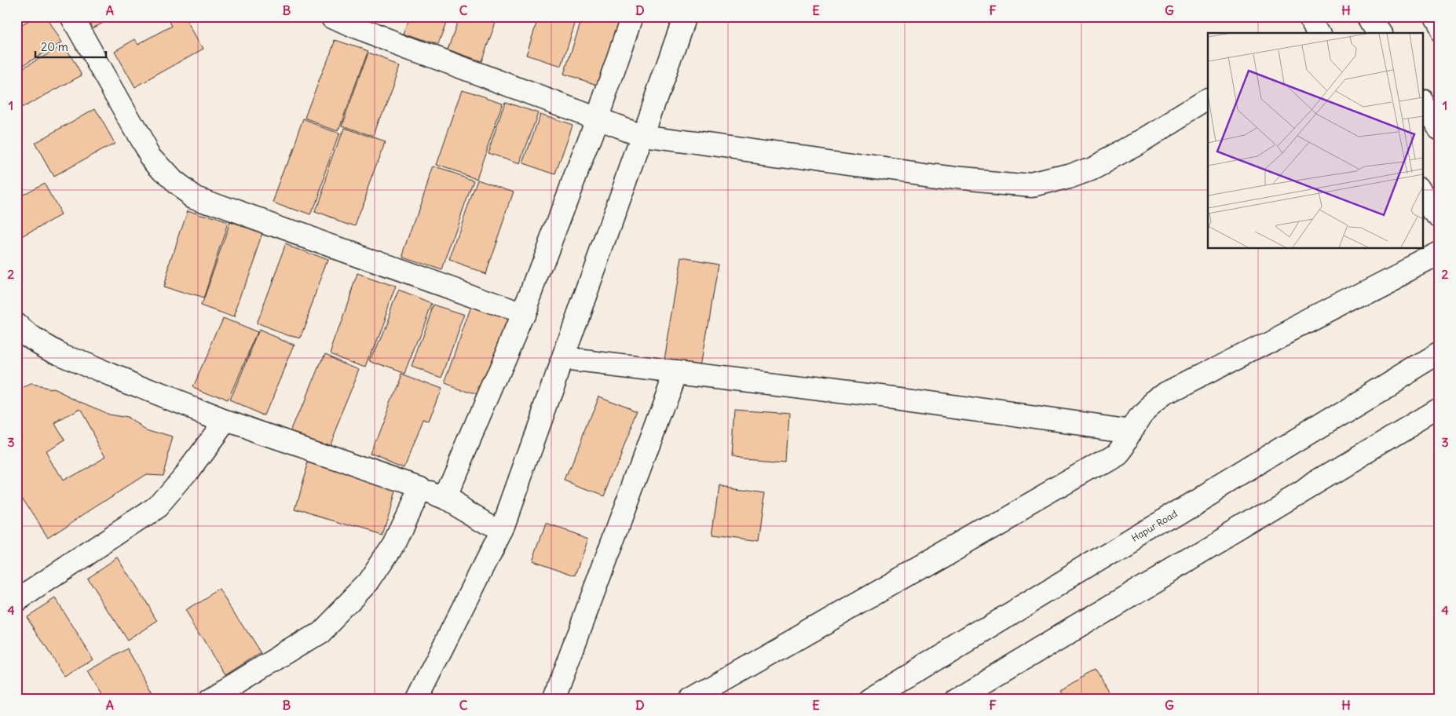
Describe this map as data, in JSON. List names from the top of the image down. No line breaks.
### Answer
{"streets":{"street":["Hapur Road"]},"scale_bar":"20 m","grid":{"columns":["A","B","C","D","E","F","G","H"],"rows":["1","2","3","4"]}}
